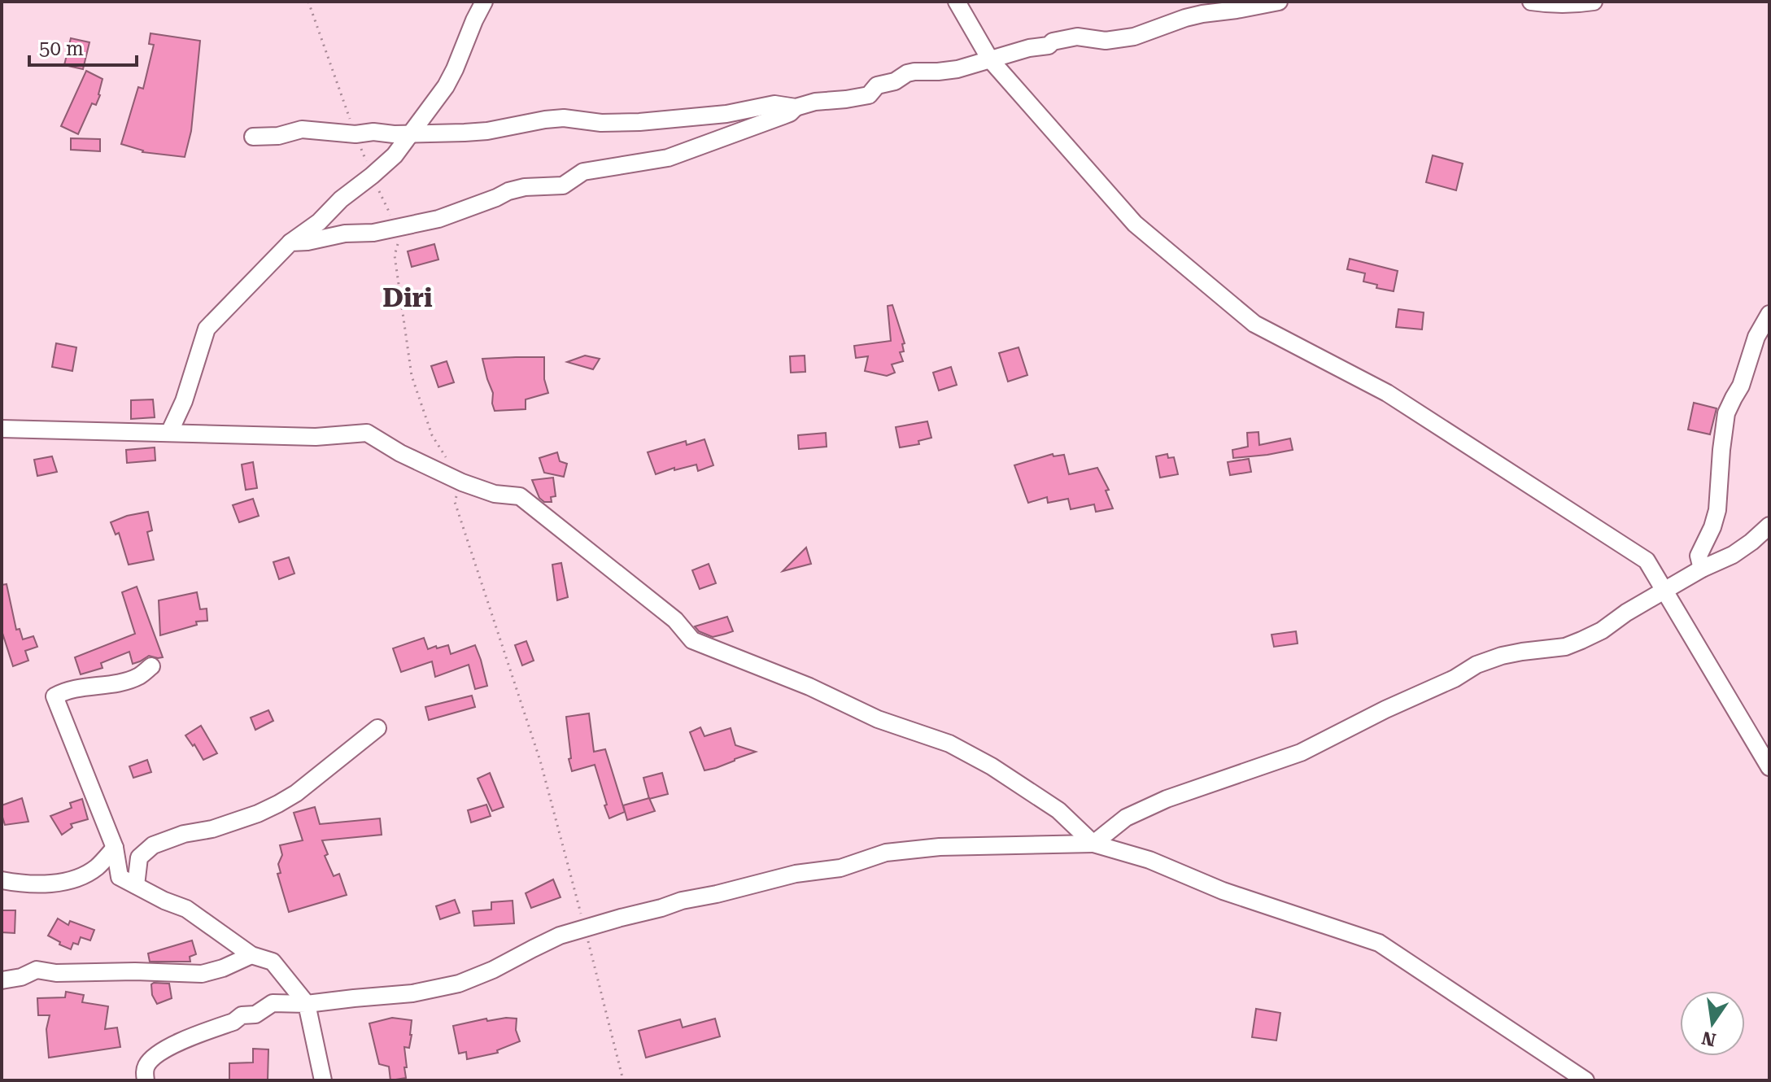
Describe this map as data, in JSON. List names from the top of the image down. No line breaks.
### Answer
{"districts":["Diri"],"scale_bar":"50 m","north":"bottom"}
